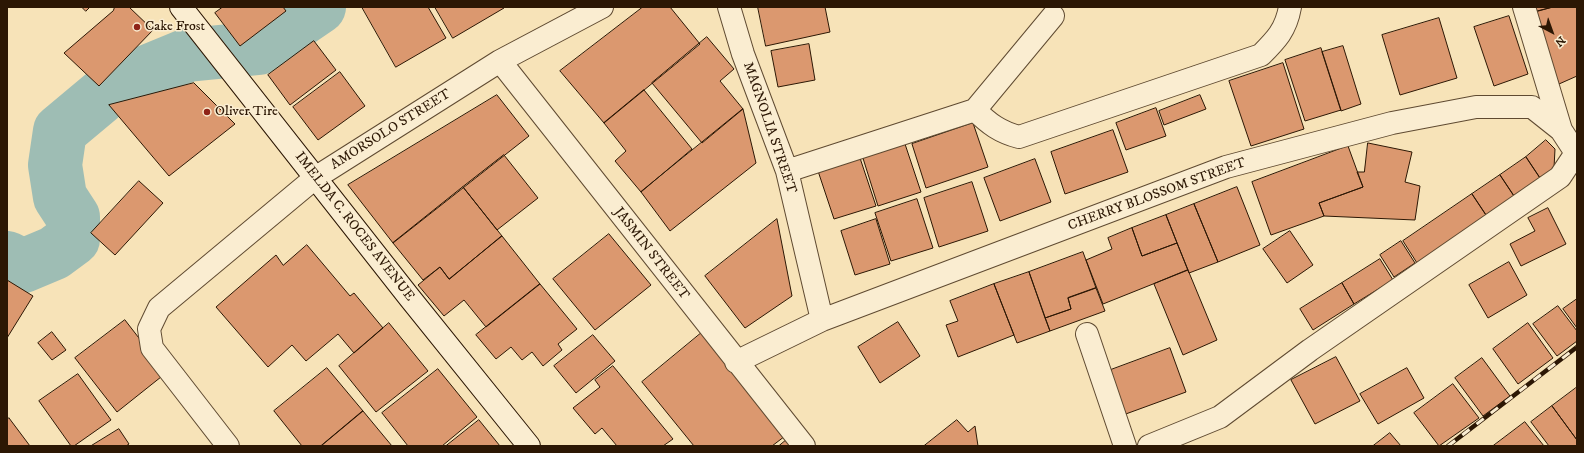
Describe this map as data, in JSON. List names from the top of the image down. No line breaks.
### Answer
{"streets":{"street":["MAGNOLIA STREET","AMORSOLO STREET","CHERRY BLOSSOM STREET","IMELDA C. ROCES AVENUE","JASMIN STREET"]},"crossings":[["MAGNOLIA STREET","CHERRY BLOSSOM STREET"],["AMORSOLO STREET","IMELDA C. ROCES AVENUE"],["AMORSOLO STREET","JASMIN STREET"],["CHERRY BLOSSOM STREET","JASMIN STREET"]],"places":["Cake Frost","Oliver Tire"],"north":"bottom right"}
